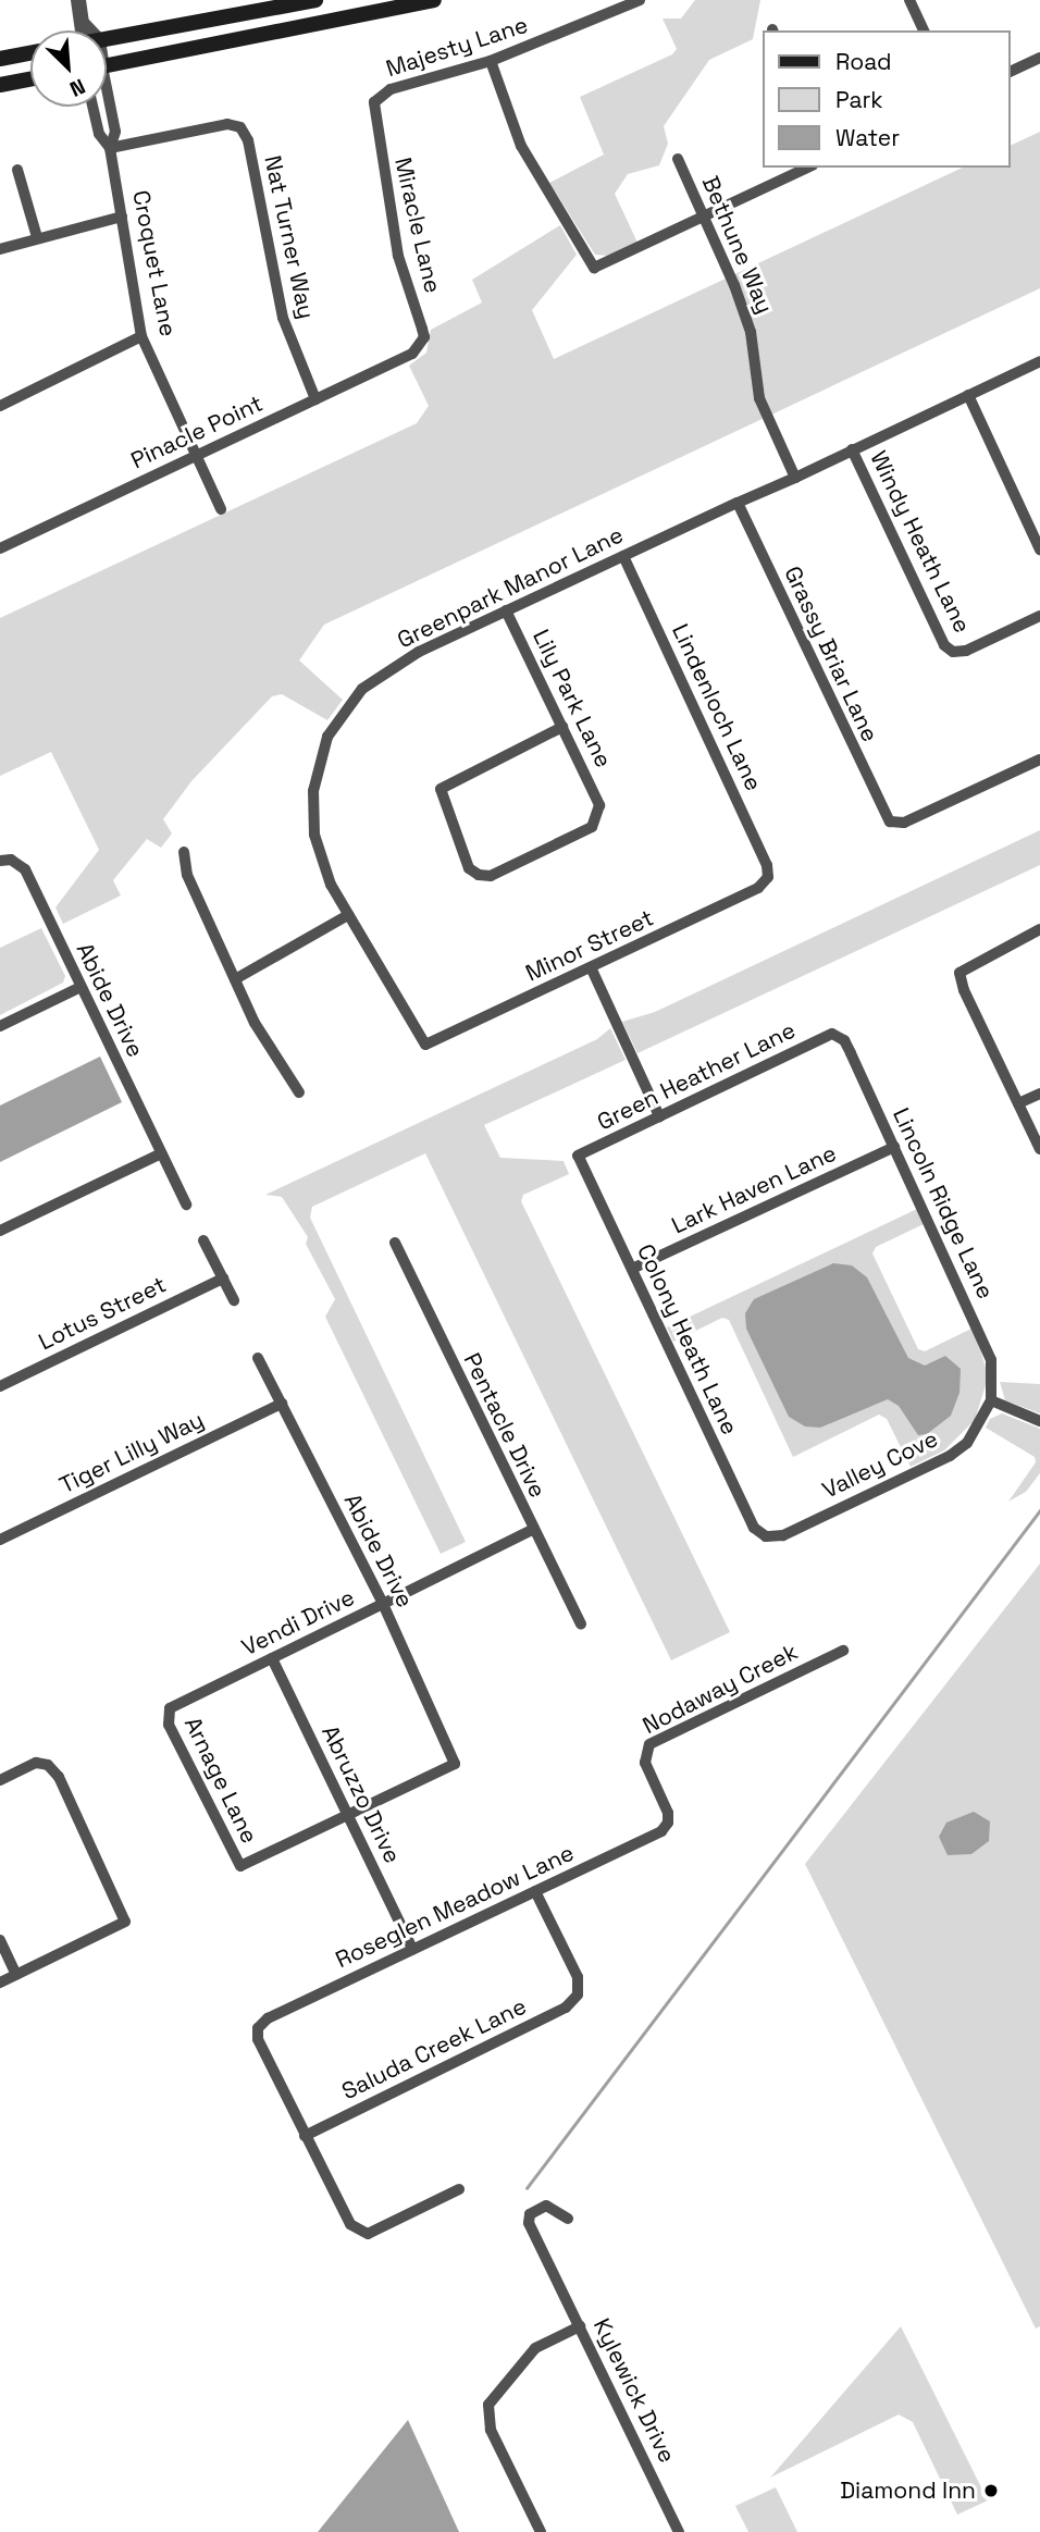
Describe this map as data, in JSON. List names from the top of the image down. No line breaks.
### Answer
{"streets":{"street":["Majesty Lane","Miracle Lane","Nat Turner Way","Bethune Way","Croquet Lane","Pinacle Point","Windy Heath Lane","Greenpark Manor Lane","Grassy Briar Lane","Lily Park Lane","Lindenloch Lane","Minor Street","Abide Drive","Green Heather Lane","Lark Haven Lane","Lincoln Ridge Lane","Lotus Street","Colony Heath Lane","Pentacle Drive","Tiger Lilly Way","Valley Cove","Vendi Drive","Nodaway Creek","Arnage Lane","Abruzzo Drive","Roseglen Meadow Lane","Saluda Creek Lane","Kylewick Drive"]},"crossings":[["Majesty Lane","Miracle Lane"],["Miracle Lane","Pinacle Point"],["Nat Turner Way","Croquet Lane"],["Nat Turner Way","Pinacle Point"],["Bethune Way","Greenpark Manor Lane"],["Croquet Lane","Pinacle Point"],["Windy Heath Lane","Greenpark Manor Lane"],["Greenpark Manor Lane","Grassy Briar Lane"],["Greenpark Manor Lane","Lily Park Lane"],["Greenpark Manor Lane","Lindenloch Lane"],["Greenpark Manor Lane","Minor Street"],["Lindenloch Lane","Minor Street"],["Abide Drive","Tiger Lilly Way"],["Abide Drive","Vendi Drive"],["Abide Drive","Arnage Lane"],["Abide Drive","Abruzzo Drive"],["Green Heather Lane","Lincoln Ridge Lane"],["Green Heather Lane","Colony Heath Lane"],["Lark Haven Lane","Lincoln Ridge Lane"],["Lark Haven Lane","Colony Heath Lane"],["Lincoln Ridge Lane","Valley Cove"],["Colony Heath Lane","Valley Cove"],["Pentacle Drive","Vendi Drive"],["Vendi Drive","Arnage Lane"],["Vendi Drive","Abruzzo Drive"],["Nodaway Creek","Roseglen Meadow Lane"],["Arnage Lane","Abruzzo Drive"],["Abruzzo Drive","Roseglen Meadow Lane"],["Roseglen Meadow Lane","Saluda Creek Lane"]],"places":["Diamond Inn"],"legend":["Road","Park","Water"],"north":"bottom right"}
